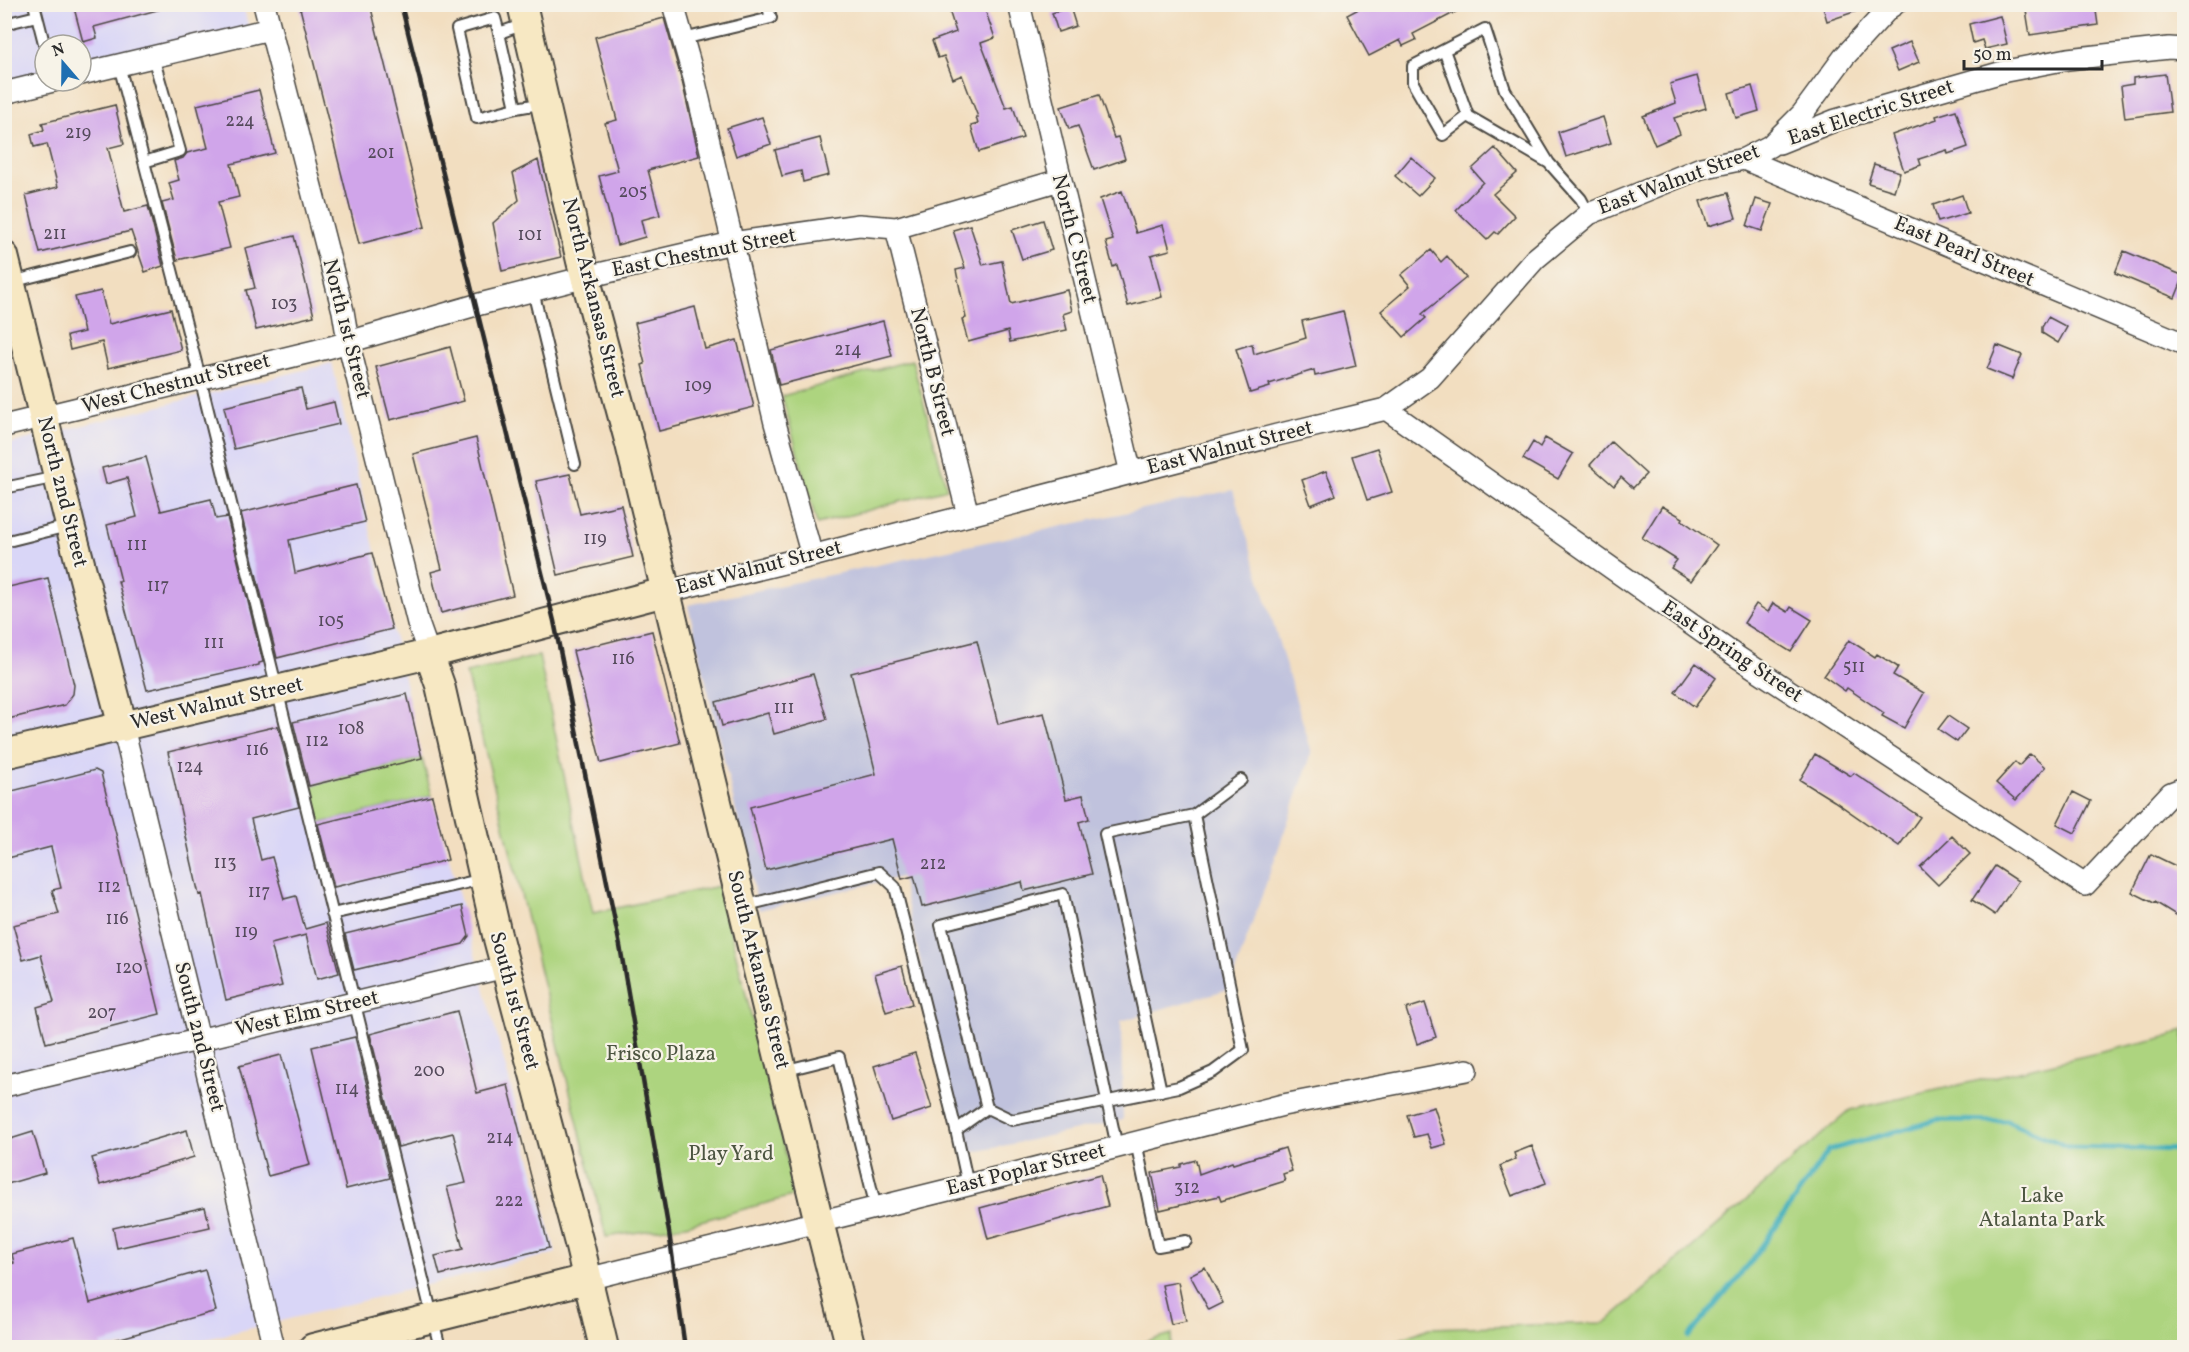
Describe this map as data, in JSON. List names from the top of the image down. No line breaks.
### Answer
{"streets":{"street":["East Electric Street","East Walnut Street","North C Street","East Pearl Street","East Chestnut Street","North Arkansas Street","North 1st Street","North B Street","West Chestnut Street","North 2nd Street","East Spring Street","West Walnut Street","South Arkansas Street","South 1st Street","West Elm Street","South 2nd Street","East Poplar Street"]},"crossings":[["East Electric Street","East Walnut Street"],["East Walnut Street","North C Street"],["East Walnut Street","East Pearl Street"],["East Walnut Street","North Arkansas Street"],["East Walnut Street","North 1st Street"],["East Walnut Street","North B Street"],["East Walnut Street","East Spring Street"],["East Walnut Street","West Walnut Street"],["East Walnut Street","South Arkansas Street"],["East Walnut Street","South 1st Street"],["North C Street","East Chestnut Street"],["East Chestnut Street","North Arkansas Street"],["East Chestnut Street","North 1st Street"],["East Chestnut Street","North B Street"],["East Chestnut Street","West Chestnut Street"],["North Arkansas Street","South Arkansas Street"],["North 1st Street","West Chestnut Street"],["North 1st Street","West Walnut Street"],["North 1st Street","South 1st Street"],["West Chestnut Street","North 2nd Street"],["North 2nd Street","West Walnut Street"],["North 2nd Street","South 2nd Street"],["West Walnut Street","South 1st Street"],["West Walnut Street","South 2nd Street"],["South Arkansas Street","East Poplar Street"],["South 1st Street","West Elm Street"],["South 1st Street","East Poplar Street"],["West Elm Street","South 2nd Street"]],"parks":["Frisco Plaza","Play Yard","Lake Atalanta Park"],"house_numbers":["224","219","201","205","211","101","103","214","109","119","111","117","105","111","116","511","111","108","112","116","124","113","212","112","117","116","119","120","207","200","114","214","312","222"],"scale_bar":"50 m","north":"top"}
